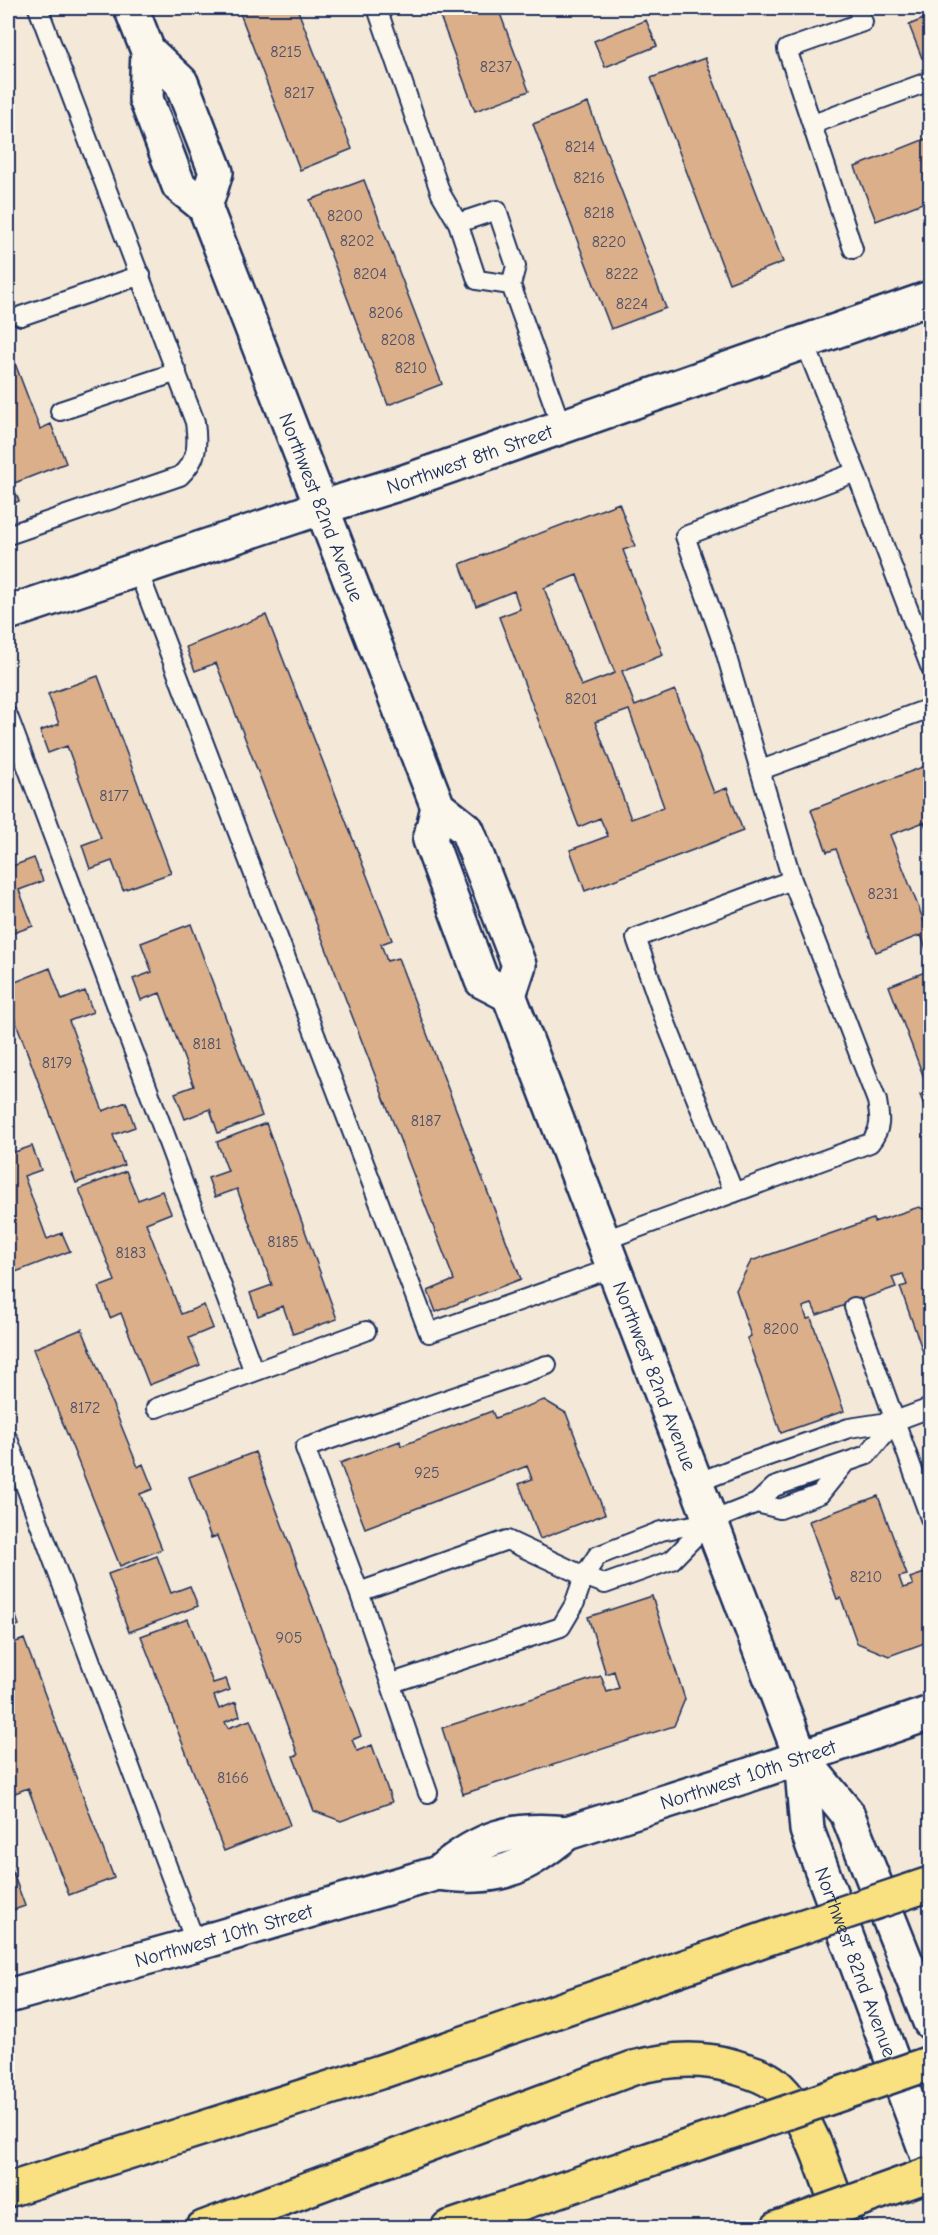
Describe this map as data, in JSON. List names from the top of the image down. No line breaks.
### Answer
{"streets":{"street":["Northwest 8th Street","Northwest 82nd Avenue","Northwest 10th Street"]},"crossings":[["Northwest 8th Street","Northwest 82nd Avenue"],["Northwest 82nd Avenue","Northwest 10th Street"]],"house_numbers":["8215","8237","8217","8214","8216","8218","8200","8202","8220","8204","8222","8224","8206","8208","8210","8201","8177","8231","8181","8179","8187","8185","8183","8200","8172","925","8210","905","8166"]}
